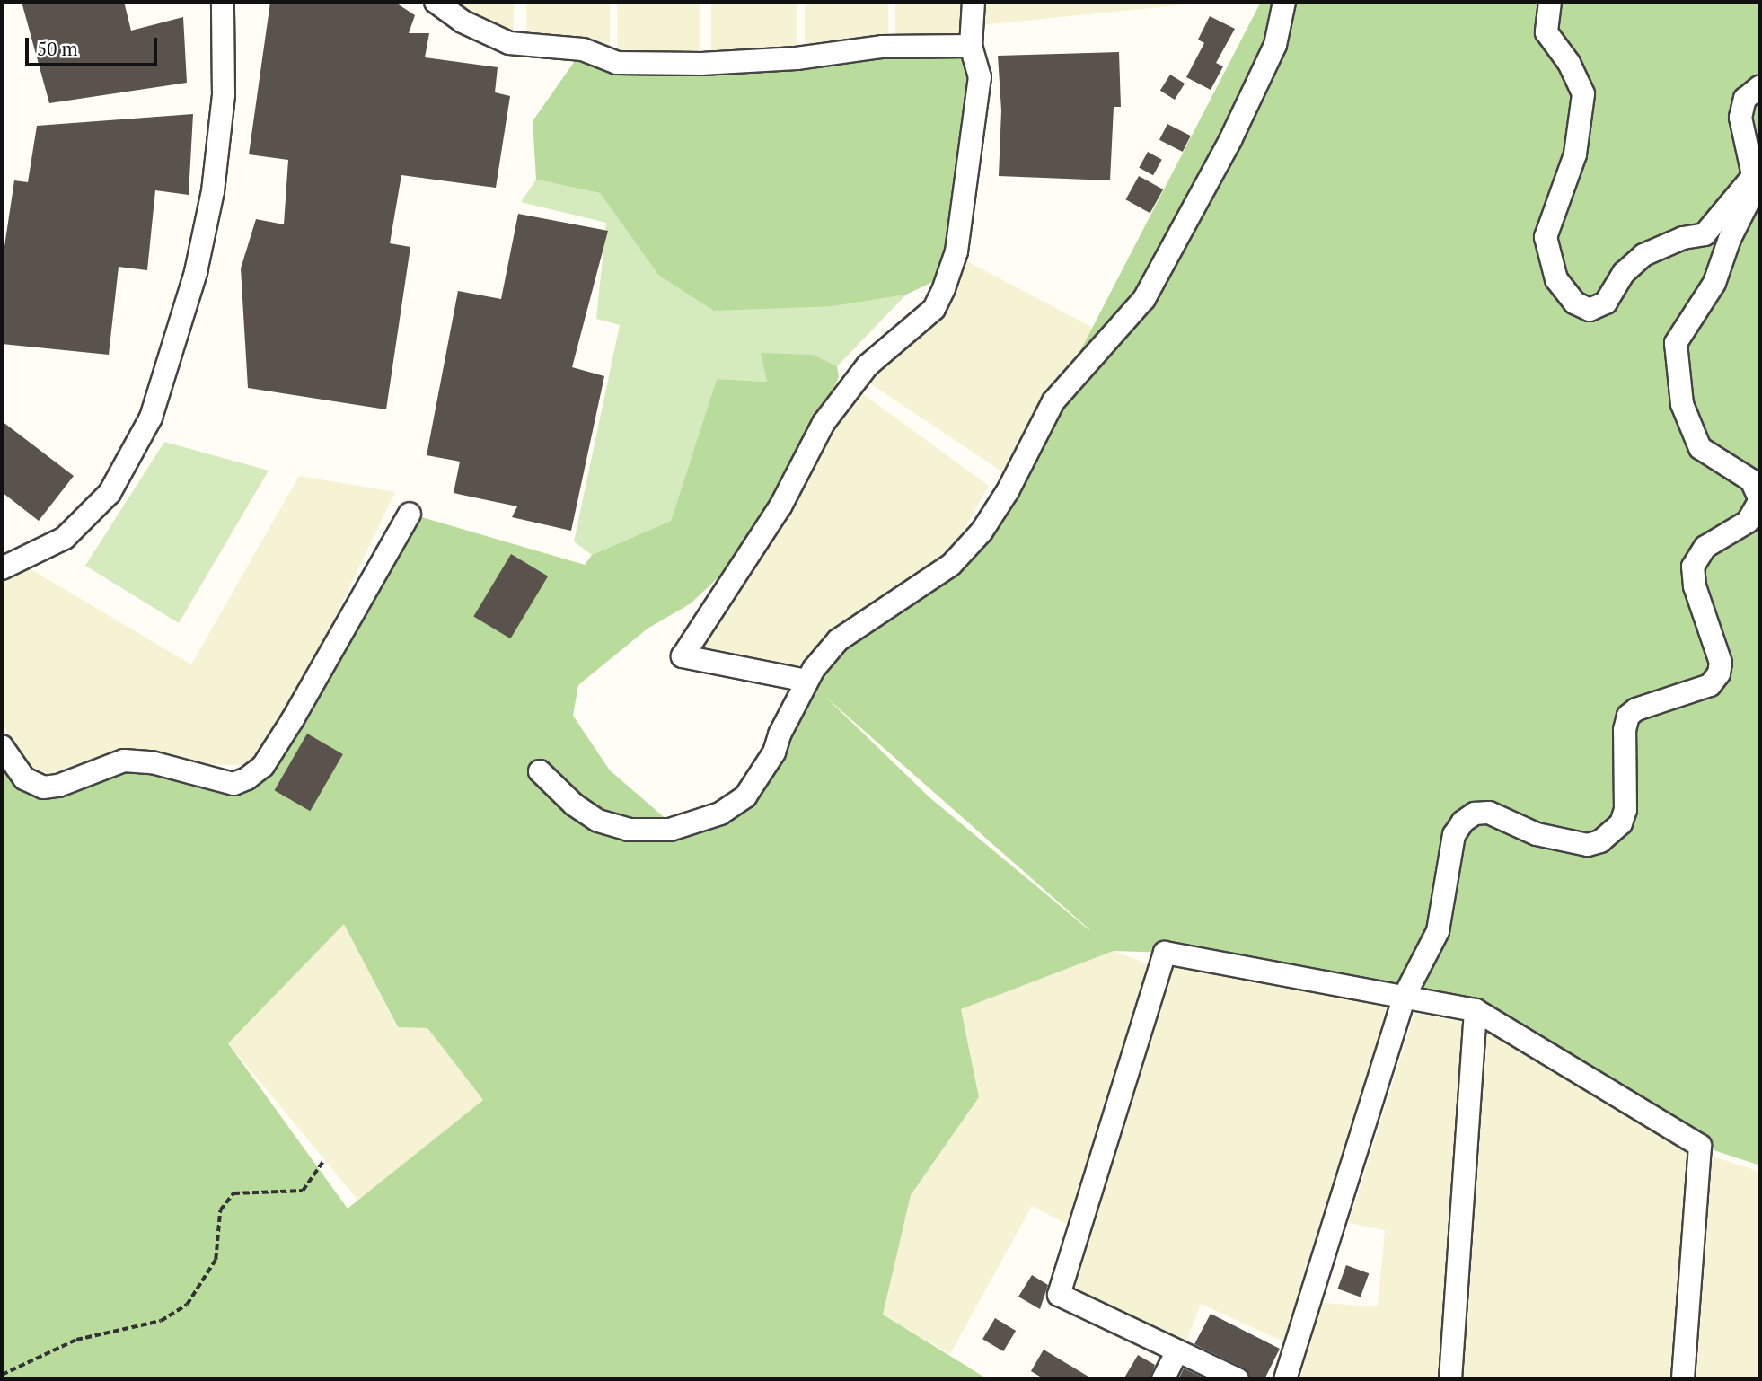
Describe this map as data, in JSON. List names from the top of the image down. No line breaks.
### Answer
{"scale_bar":"50 m"}
